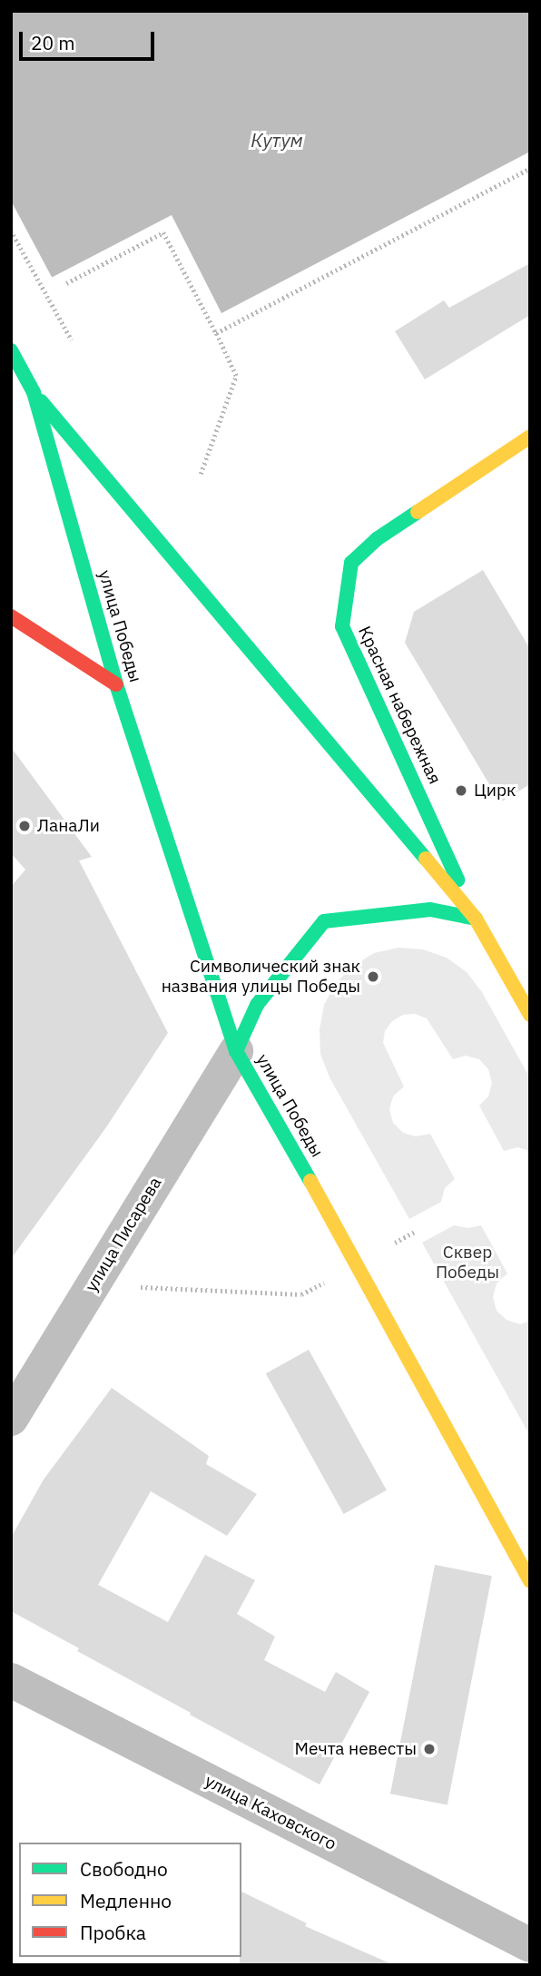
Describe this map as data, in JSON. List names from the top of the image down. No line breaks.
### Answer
{"streets":{"main road":["улица Победы","Красная набережная"],"street":["улица Писарева","улица Каховского"]},"crossings":[["улица Победы","улица Писарева"]],"water":["Кутум"],"parks":["Сквер Победы"],"places":["Цирк","ЛанаЛи","Символический знак названия улицы Победы","Мечта невесты"],"legend":["Свободно","Медленно","Пробка"],"scale_bar":"20 m"}
